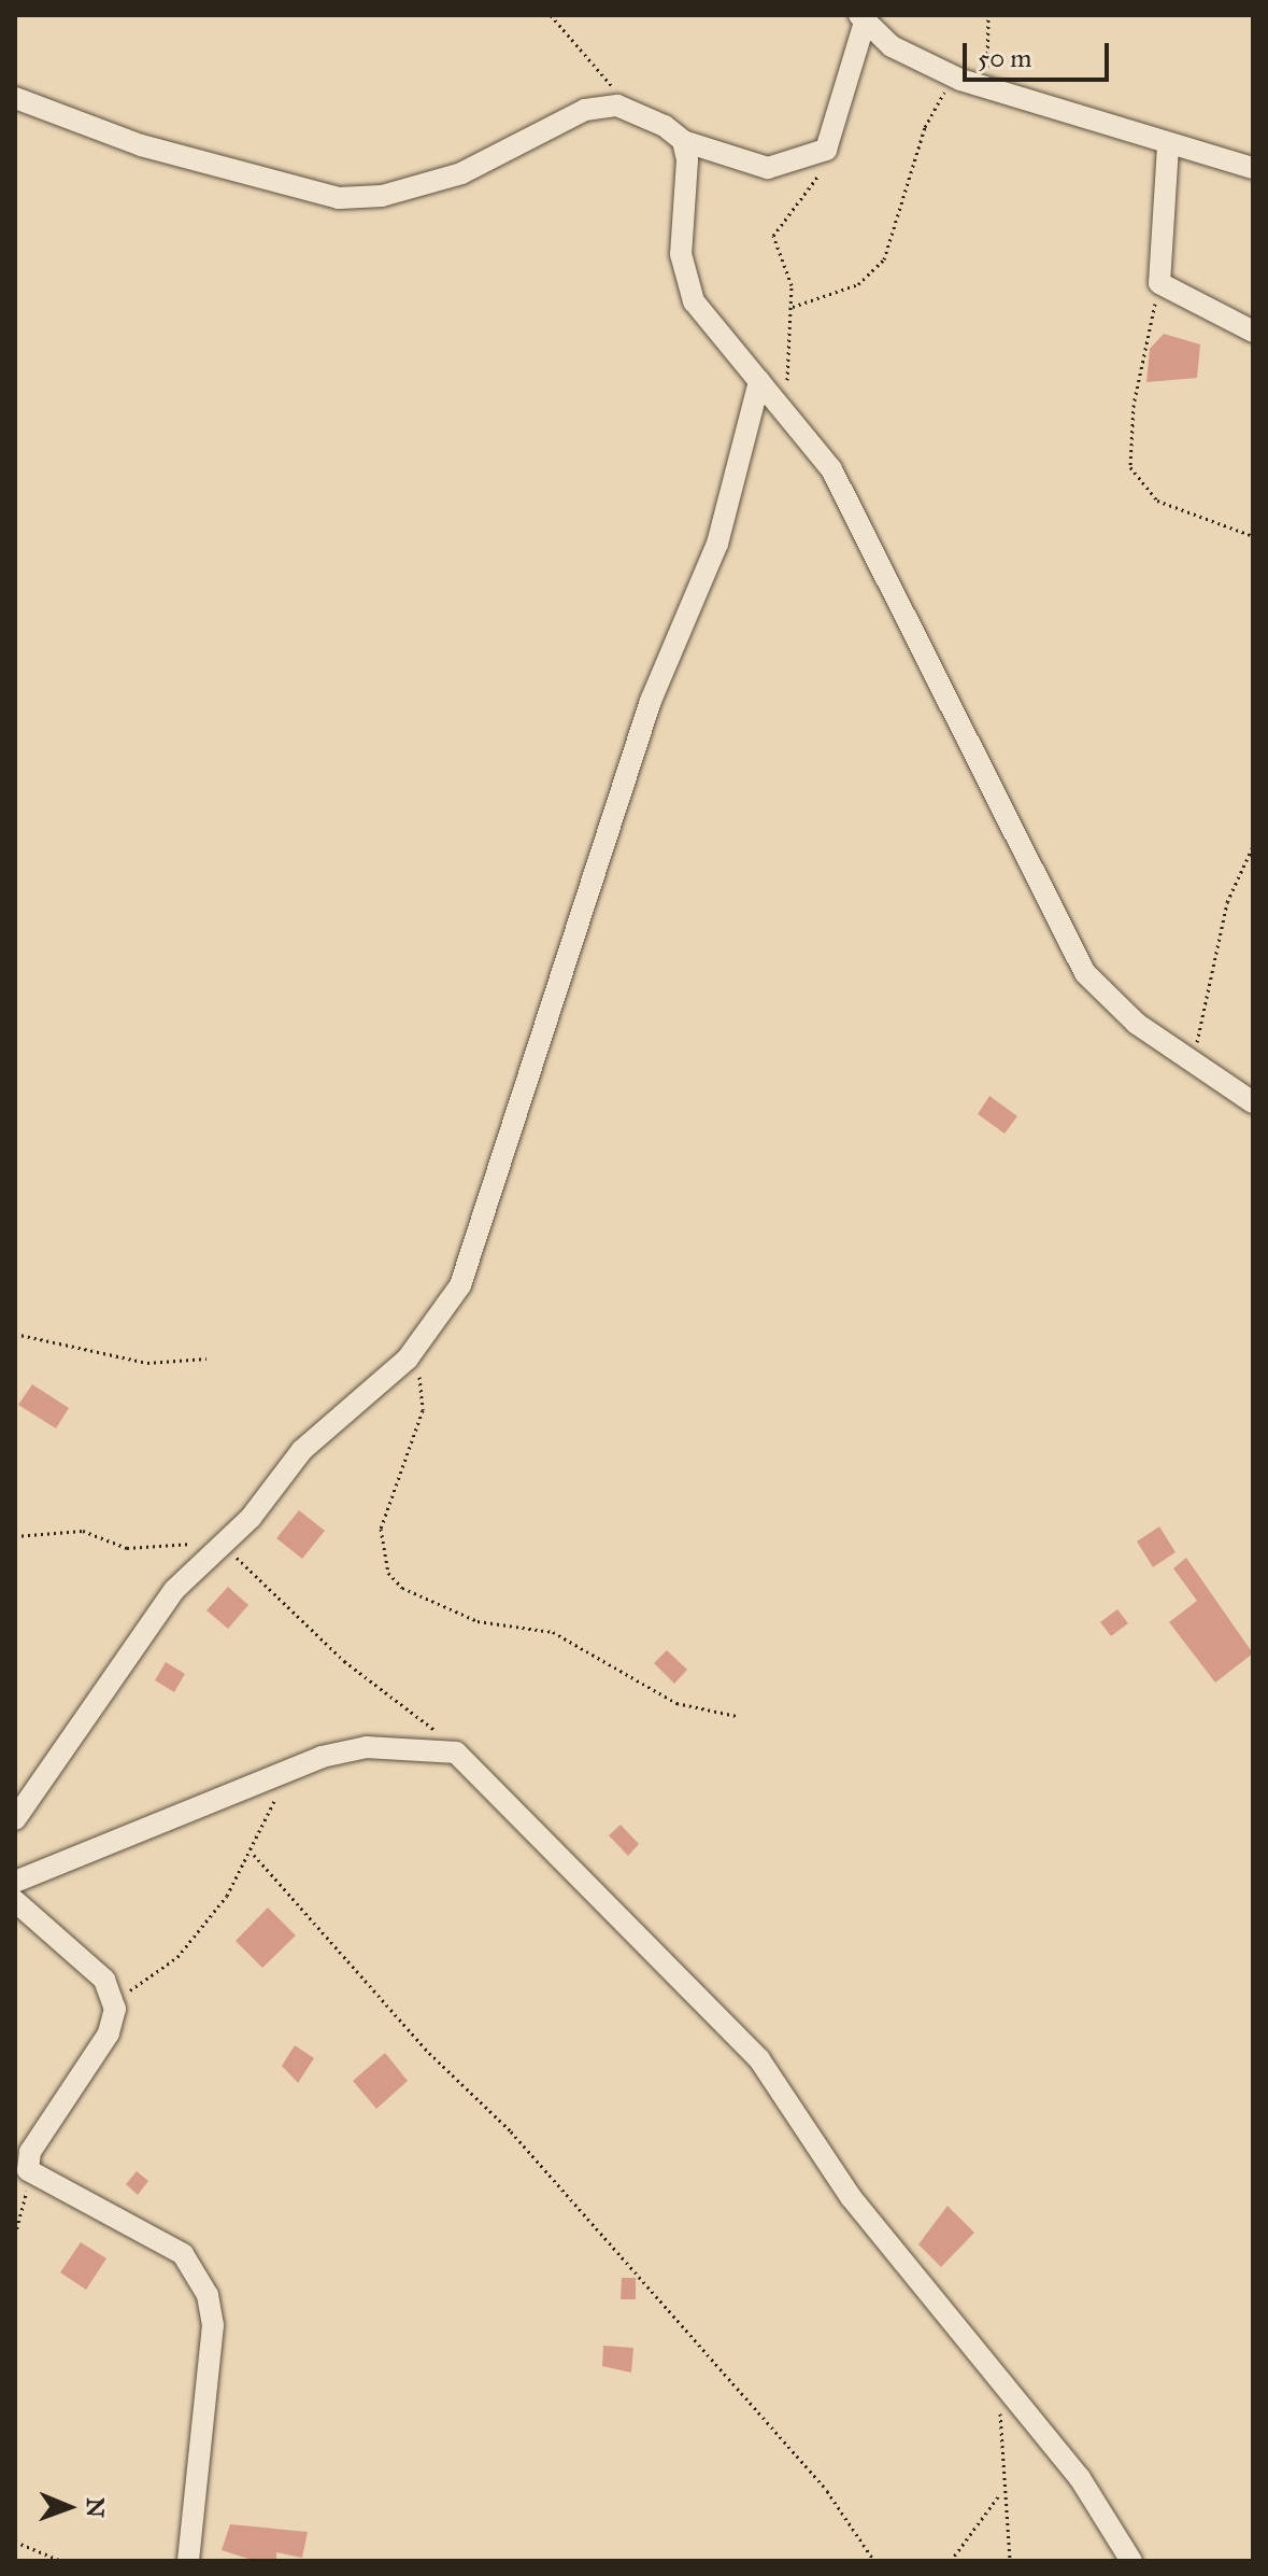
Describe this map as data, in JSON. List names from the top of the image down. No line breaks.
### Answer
{"scale_bar":"50 m","north":"right"}
